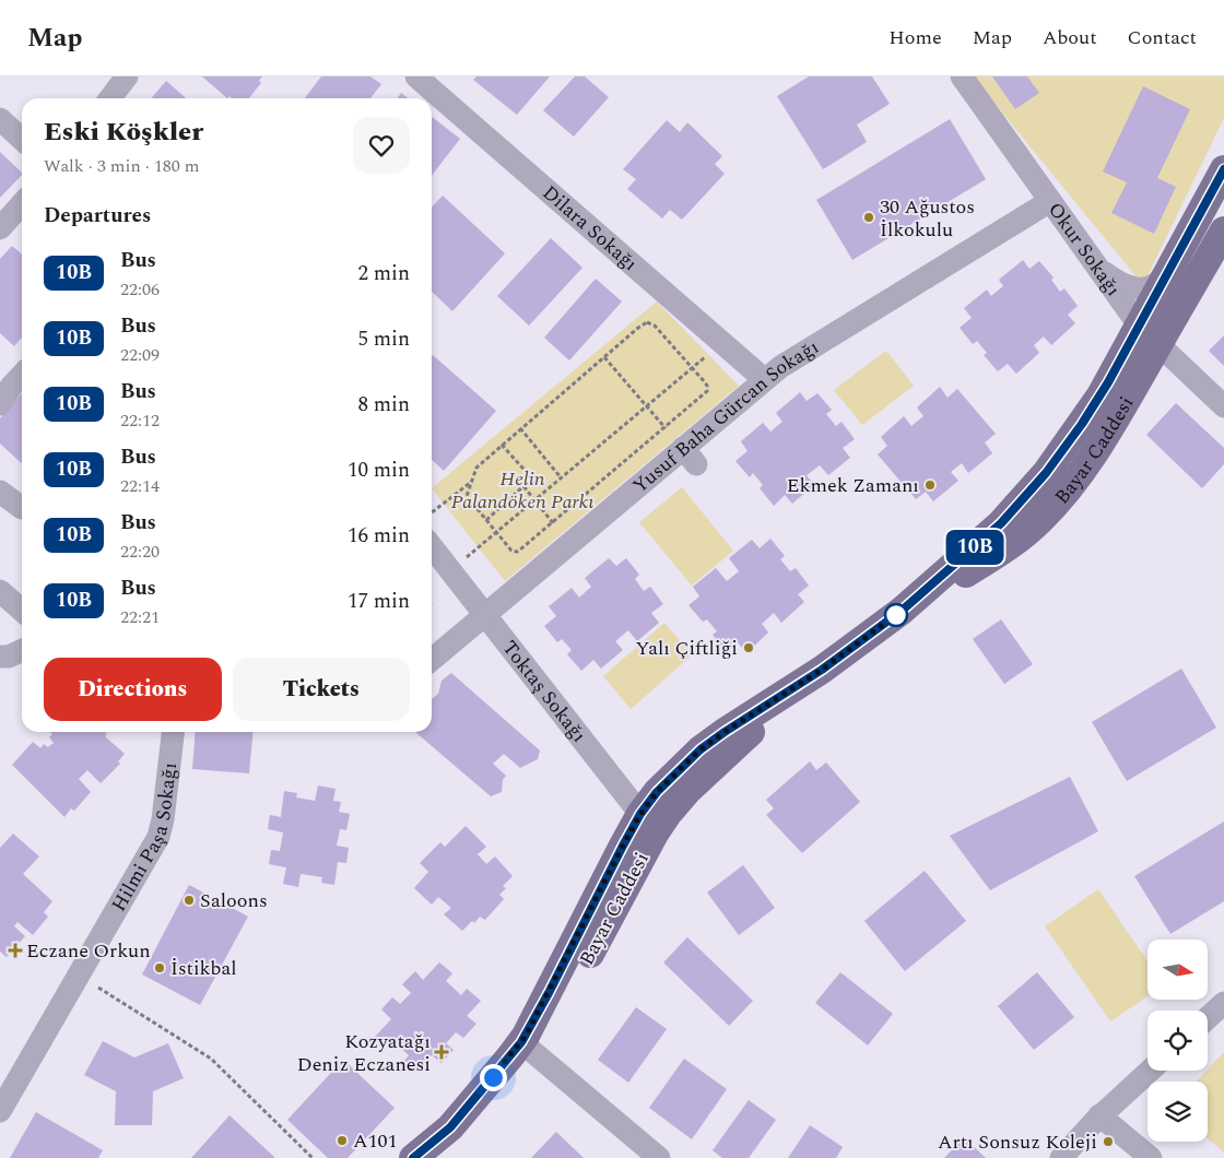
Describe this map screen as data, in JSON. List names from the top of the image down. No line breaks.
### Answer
{"streets":{"main road":["Bayar Caddesi"],"street":["Dilara Sokağı","Okur Sokağı","Yusuf Baha Gürcan Sokağı","Toktaş Sokağı","Hilmi Paşa Sokağı"]},"crossings":[["Dilara Sokağı","Yusuf Baha Gürcan Sokağı"],["Okur Sokağı","Yusuf Baha Gürcan Sokağı"],["Okur Sokağı","Bayar Caddesi"],["Yusuf Baha Gürcan Sokağı","Toktaş Sokağı"],["Bayar Caddesi","Toktaş Sokağı"]],"parks":["Helin Palandöken Parkı"],"places":{"other":["30 Ağustos İlkokulu","Ekmek Zamanı","Yalı Çiftliği","Saloons","İstikbal","A101","Artı Sonsuz Koleji"],"health":["Eczane Orkun","Kozyatağı Deniz Eczanesi"]},"lines":["bus line 10B"],"north":"right","page":{"header":"Map","nav":["Home","Map","About","Contact"],"on_map":"10B","heading":[["Eski Köşkler","Walk · 3 min · 180 m"],"Departures"],"list":[{"mark":"10B","name":"Bus","note":"22:06","value":"2 min"},{"mark":"10B","name":"Bus","note":"22:09","value":"5 min"},{"mark":"10B","name":"Bus","note":"22:12","value":"8 min"},{"mark":"10B","name":"Bus","note":"22:14","value":"10 min"},{"mark":"10B","name":"Bus","note":"22:20","value":"16 min"},{"mark":"10B","name":"Bus","note":"22:21","value":"17 min"}],"buttons":["Directions","Tickets"]}}
